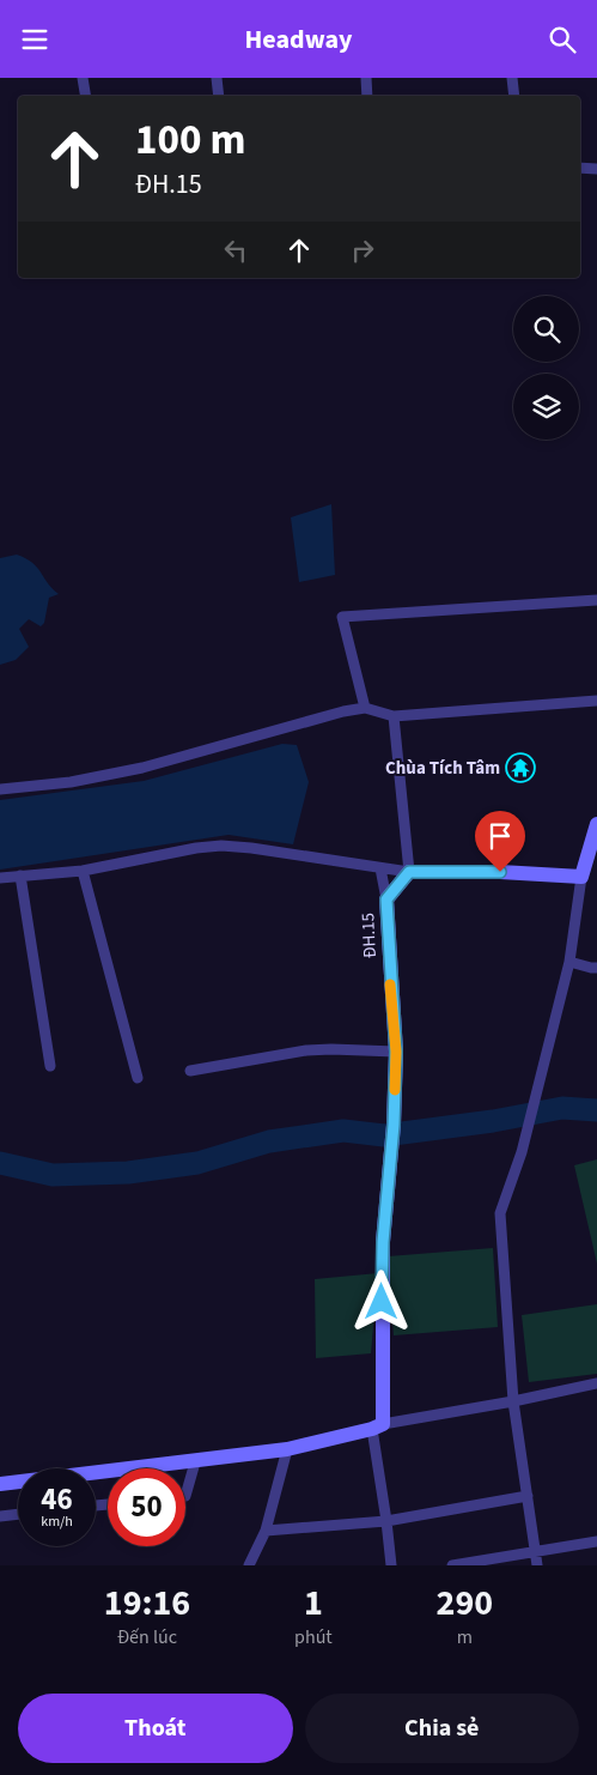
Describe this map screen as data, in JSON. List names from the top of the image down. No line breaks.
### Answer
{"streets":{"main road":["ĐH.15"]},"places":{"temple":["Chùa Tích Tâm"]},"page":{"header":"Headway","turn":["100 m","ĐH.15"],"speed":"46 km/h","limit":"50","eta":["19:16","Đến lúc","1","phút","290","m"],"buttons":["Thoát","Chia sẻ"]}}
